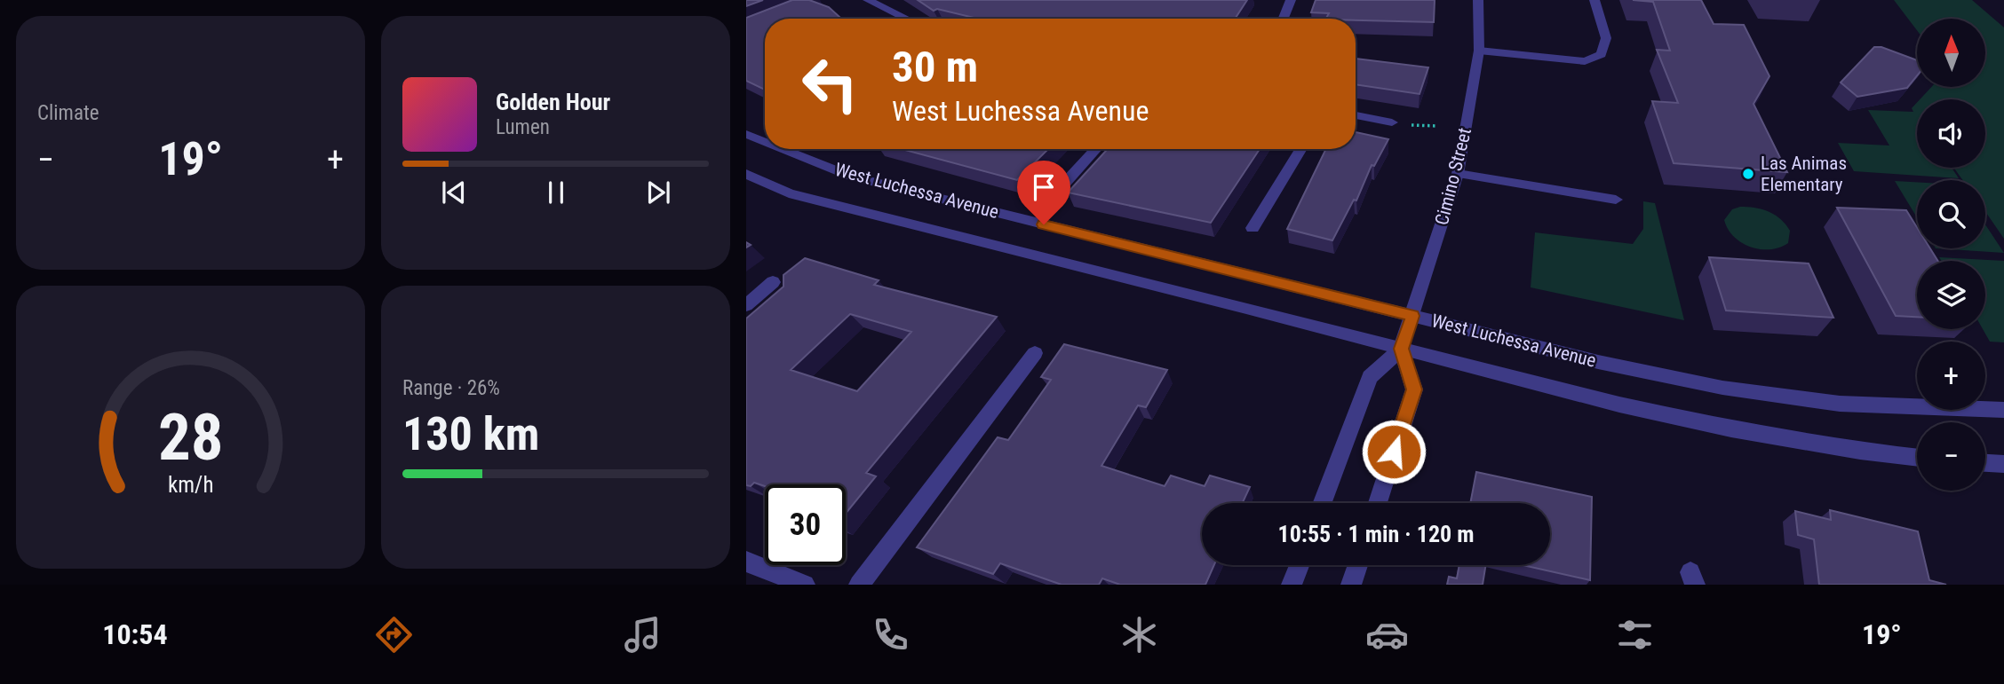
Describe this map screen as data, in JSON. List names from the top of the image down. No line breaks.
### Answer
{"streets":{"street":["Cimino Street","West Luchessa Avenue"]},"crossings":[["Cimino Street","West Luchessa Avenue"]],"places":["Las Animas Elementary"],"north":"top","page":{"tile":["Climate",["Range · 26%","130 km"]],"map_buttons":["+","−"],"turn":["30 m","West Luchessa Avenue"],"song":["Golden Hour","Lumen"],"heat":["−","19°","+"],"limit":"30","trip":"10:55 · 1 min · 120 m","tabs":["10:54","19°"],"gauge":["28","km/h"]}}
